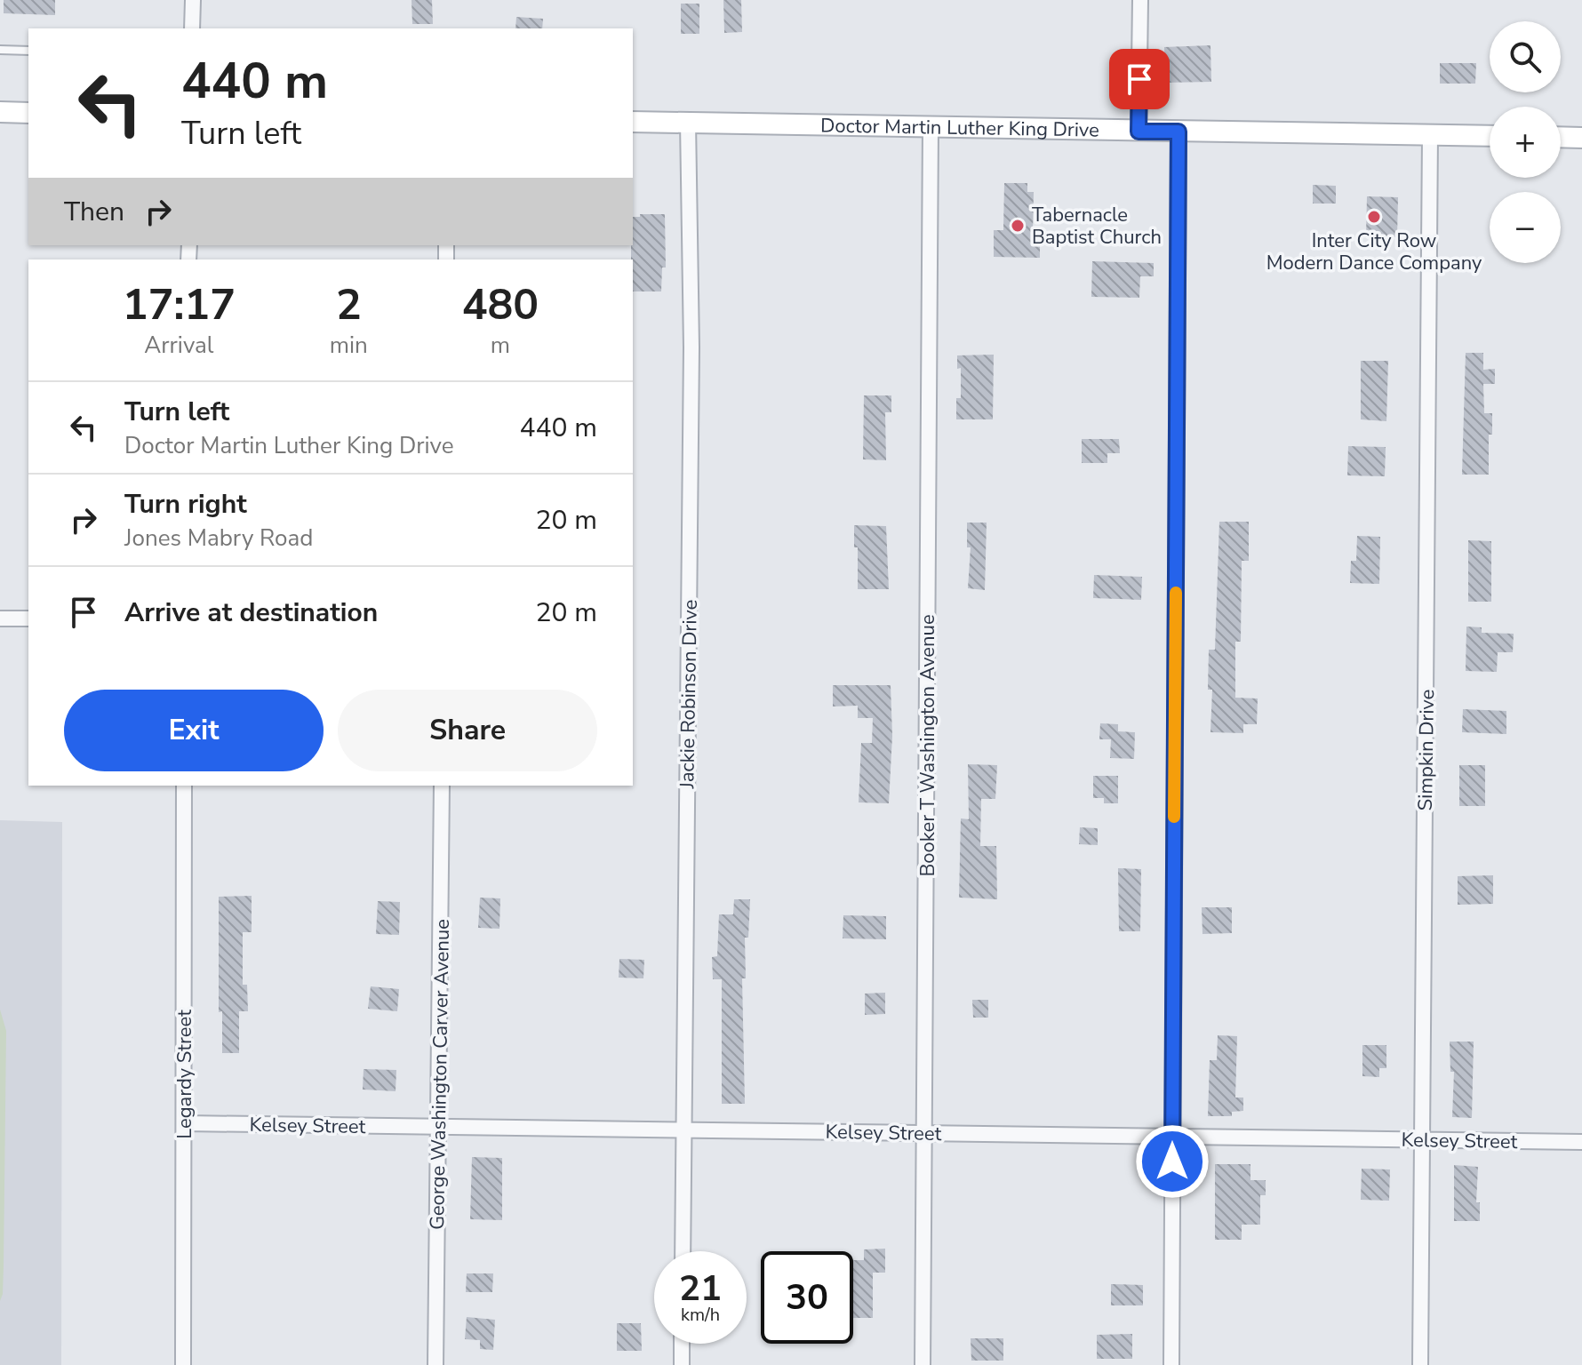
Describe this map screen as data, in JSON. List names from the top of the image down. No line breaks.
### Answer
{"streets":{"main road":["Doctor Martin Luther King Drive"],"street":["Jackie Robinson Drive","Booker T Washington Avenue","Simpkin Drive","Legardy Street","George Washington Carver Avenue","Kelsey Street"]},"crossings":[["Doctor Martin Luther King Drive","Jackie Robinson Drive"],["Doctor Martin Luther King Drive","Booker T Washington Avenue"],["Doctor Martin Luther King Drive","Simpkin Drive"],["Jackie Robinson Drive","Kelsey Street"],["Booker T Washington Avenue","Kelsey Street"],["Simpkin Drive","Kelsey Street"],["Legardy Street","Kelsey Street"],["George Washington Carver Avenue","Kelsey Street"]],"places":["Inter City Row Modern Dance Company","Tabernacle Baptist Church"],"page":{"map_buttons":["+","−"],"turn":["440 m","Turn left"],"then":"Then","eta":["17:17","Arrival","2","min","480","m"],"list":[{"name":"Turn left","note":"Doctor Martin Luther King Drive","value":"440 m"},{"name":"Turn right","note":"Jones Mabry Road","value":"20 m"},{"name":"Arrive at destination","value":"20 m"}],"buttons":["Exit","Share"],"speed":"21 km/h","limit":"30"}}
